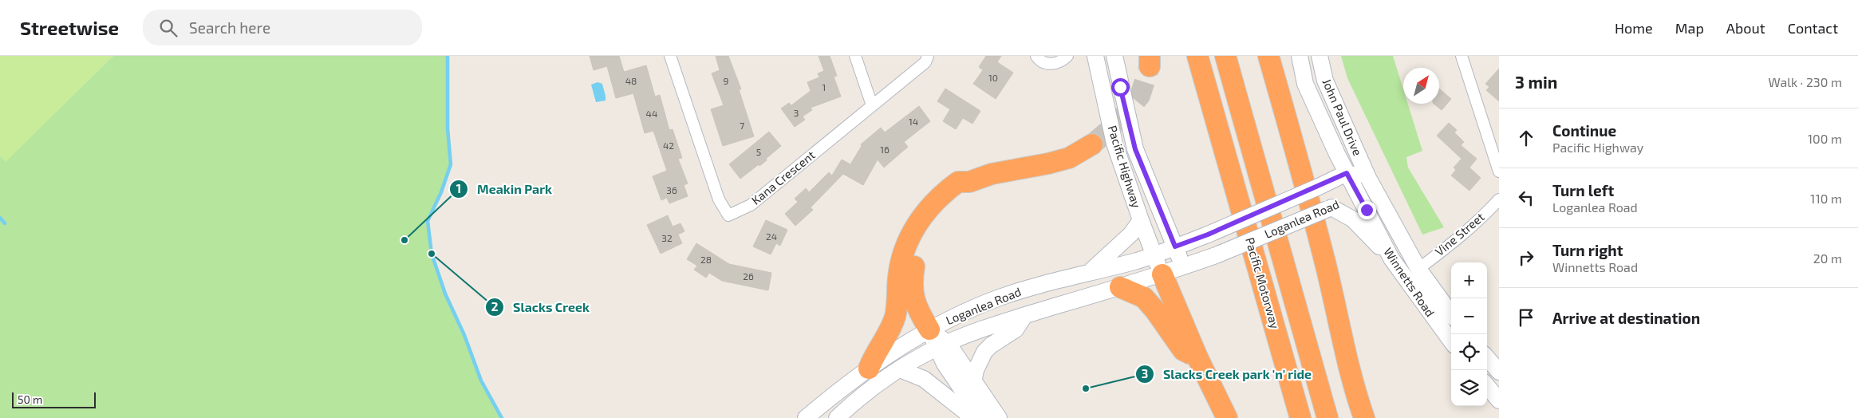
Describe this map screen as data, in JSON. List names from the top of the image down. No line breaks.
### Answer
{"streets":{"highway":["Pacific Motorway"],"main road":["John Paul Drive","Pacific Highway","Loganlea Road","Winnetts Road"],"street":["Kana Crescent","Vine Street"]},"crossings":[["John Paul Drive","Loganlea Road"],["John Paul Drive","Winnetts Road"],["Pacific Highway","Loganlea Road"],["Loganlea Road","Winnetts Road"],["Vine Street","Winnetts Road"]],"places":["Meakin Park","Slacks Creek","Slacks Creek park 'n' ride"],"house_numbers":["10","48","9","1","3","44","14","7","42","16","5","36","24","32","28","26"],"scale_bar":"50 m","north":"top right","page":{"header":"Streetwise","search":"Search here","nav":["Home","Map","About","Contact"],"heading":["3 min","Walk · 230 m"],"list":[["Continue","Pacific Highway","100 m"],["Turn left","Loganlea Road","110 m"],["Turn right","Winnetts Road","20 m"],"Arrive at destination"],"map_buttons":["+","−"],"scale":"50 m"}}
